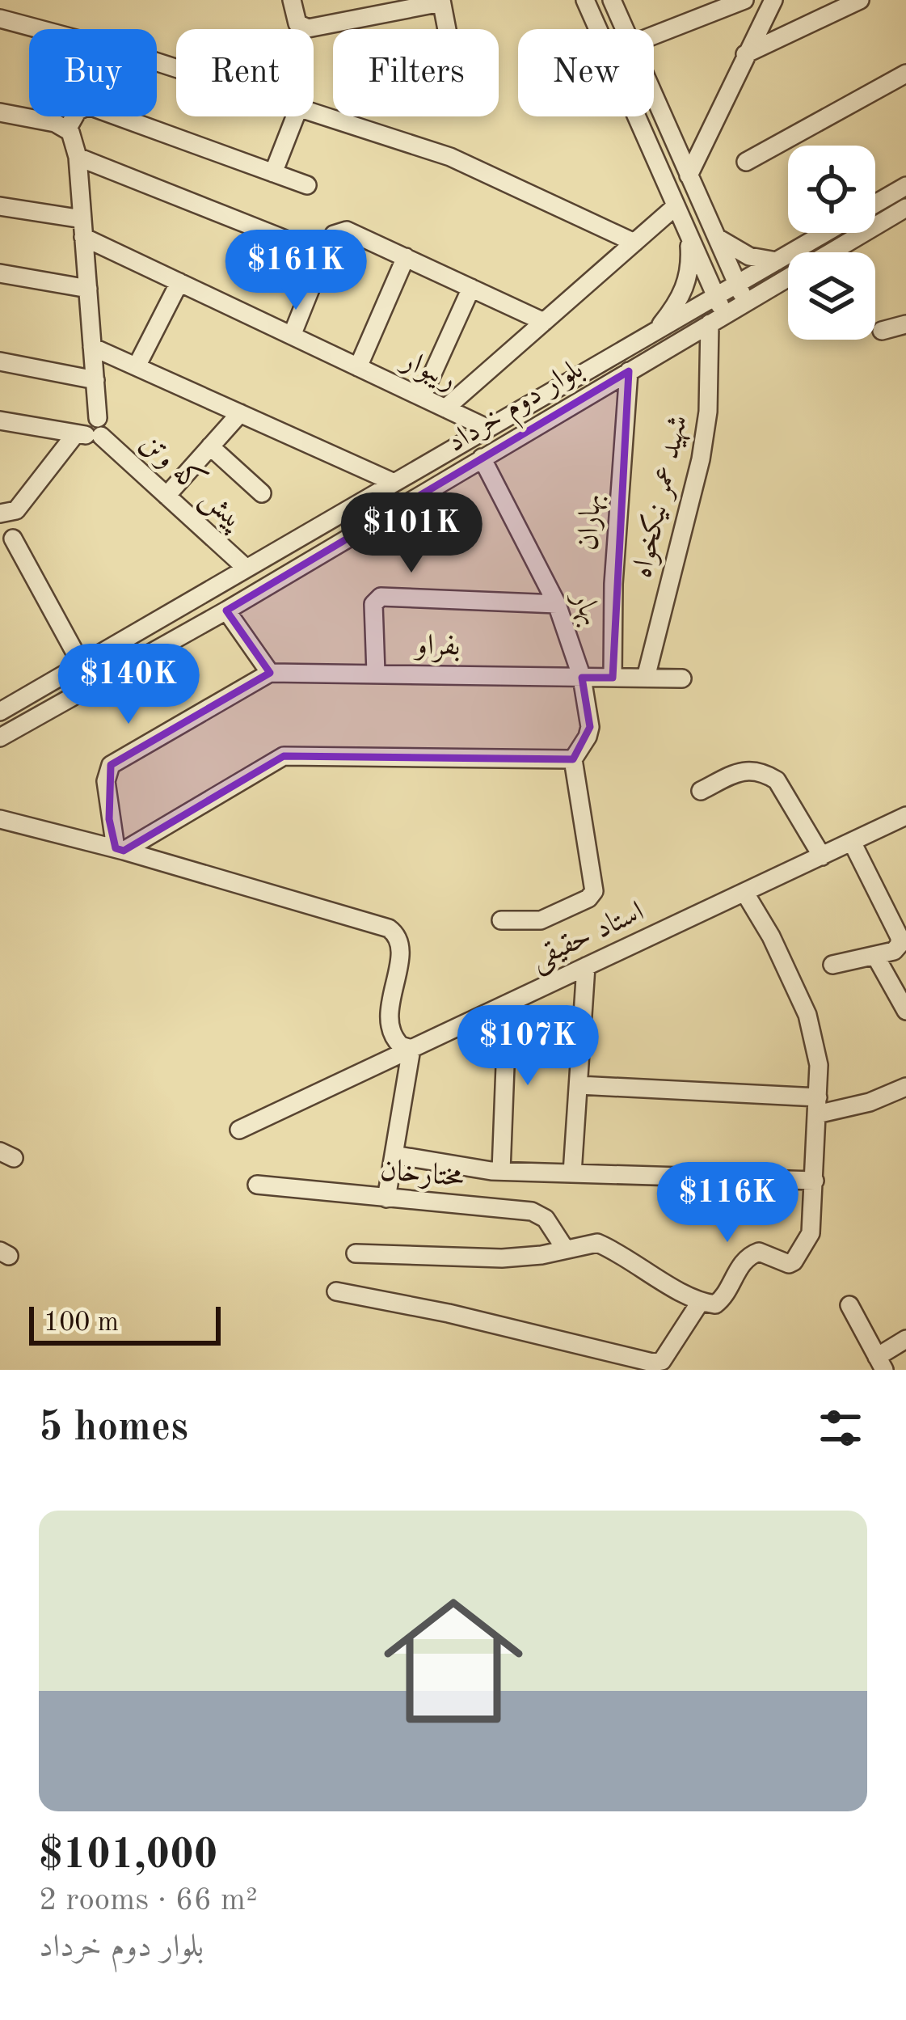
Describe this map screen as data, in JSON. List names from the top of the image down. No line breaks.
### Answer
{"streets":{"street":["ریبوار","بلوار دوم خرداد","پیش که وتن","شهید عمر نیکخواه","بهاران","بهار","بفراو","استاد حقیقی","مختارخان"]},"crossings":[["ریبوار","بلوار دوم خرداد"],["بلوار دوم خرداد","پیش که وتن"],["بلوار دوم خرداد","شهید عمر نیکخواه"],["بلوار دوم خرداد","بهاران"],["بلوار دوم خرداد","بهار"],["شهید عمر نیکخواه","بفراو"],["بهاران","بفراو"],["بهار","بفراو"]],"scale_bar":"100 m","page":{"chip":["Buy","Rent","Filters","New"],"price":["$161K","$101K","$140K","$107K","$116K"],"scale":"100 m","heading":"5 homes","list":[{"name":"$101,000","note":"2 rooms · 66 m² · بلوار دوم خرداد"}]}}
